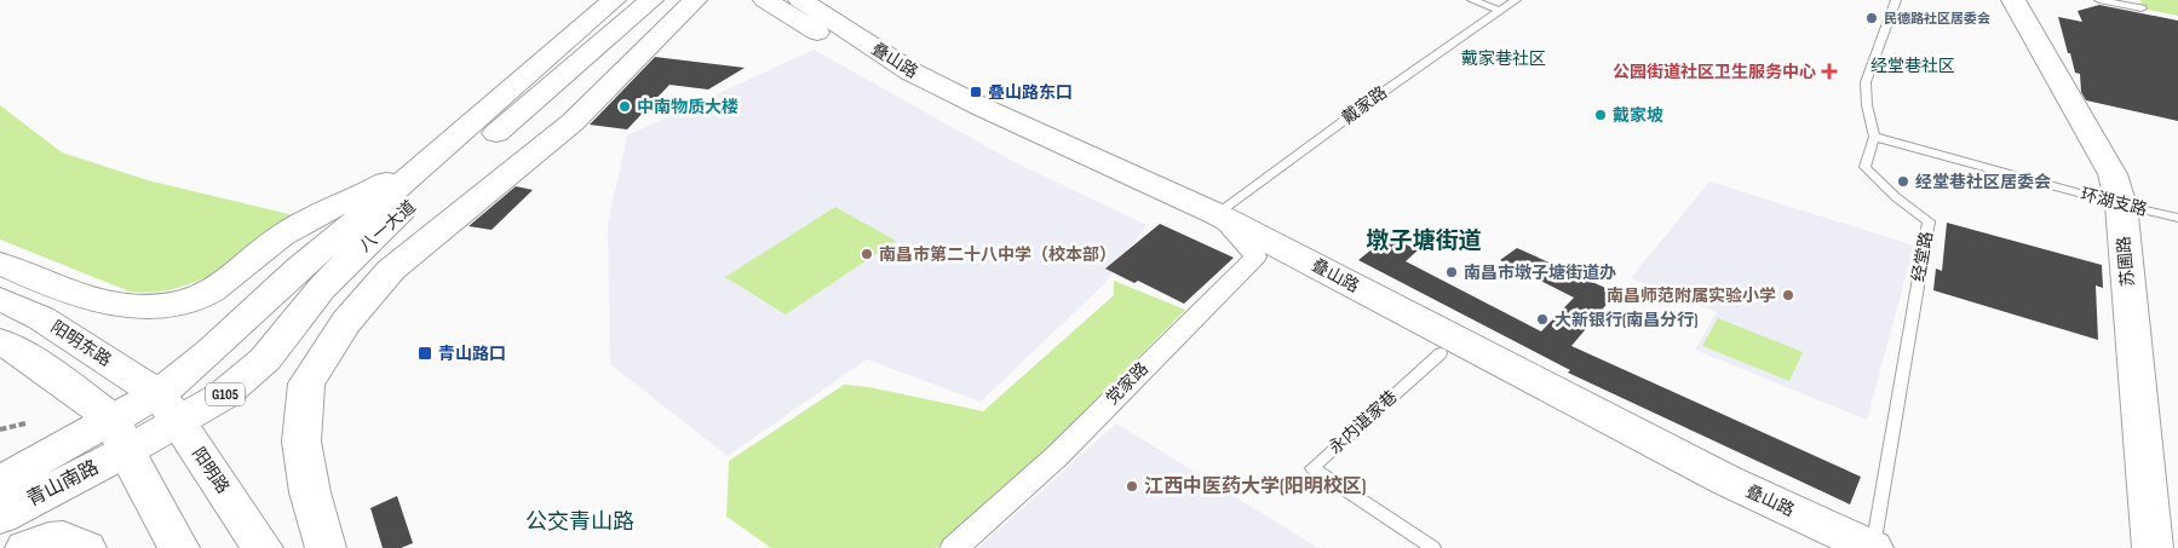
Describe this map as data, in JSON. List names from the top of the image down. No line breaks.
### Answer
{"streets":{"main road":["叠山路","八一大道","苏圃路","阳明东路","G105","阳明路","青山南路"],"street":["党家路"],"lane":["戴家路","环湖支路","经堂路","永内谌家巷"]},"crossings":[["叠山路","戴家路"],["叠山路","经堂路"],["叠山路","党家路"],["叠山路","永内谌家巷"],["环湖支路","经堂路"],["环湖支路","苏圃路"],["八一大道","阳明东路"],["八一大道","阳明路"],["八一大道","青山南路"],["阳明东路","阳明路"]],"districts":["戴家巷社区","经堂巷社区","墩子塘街道","公交青山路"],"places":{"other":["民德路社区居委会","中南物质大楼","戴家坡","经堂巷社区居委会","南昌市第二十八中学（校本部）","南昌市墩子塘街道办","南昌师范附属实验小学","大新银行(南昌分行)","江西中医药大学(阳明校区)"],"health":["公园街道社区卫生服务中心"],"transit":["叠山路东口","青山路口"]}}
